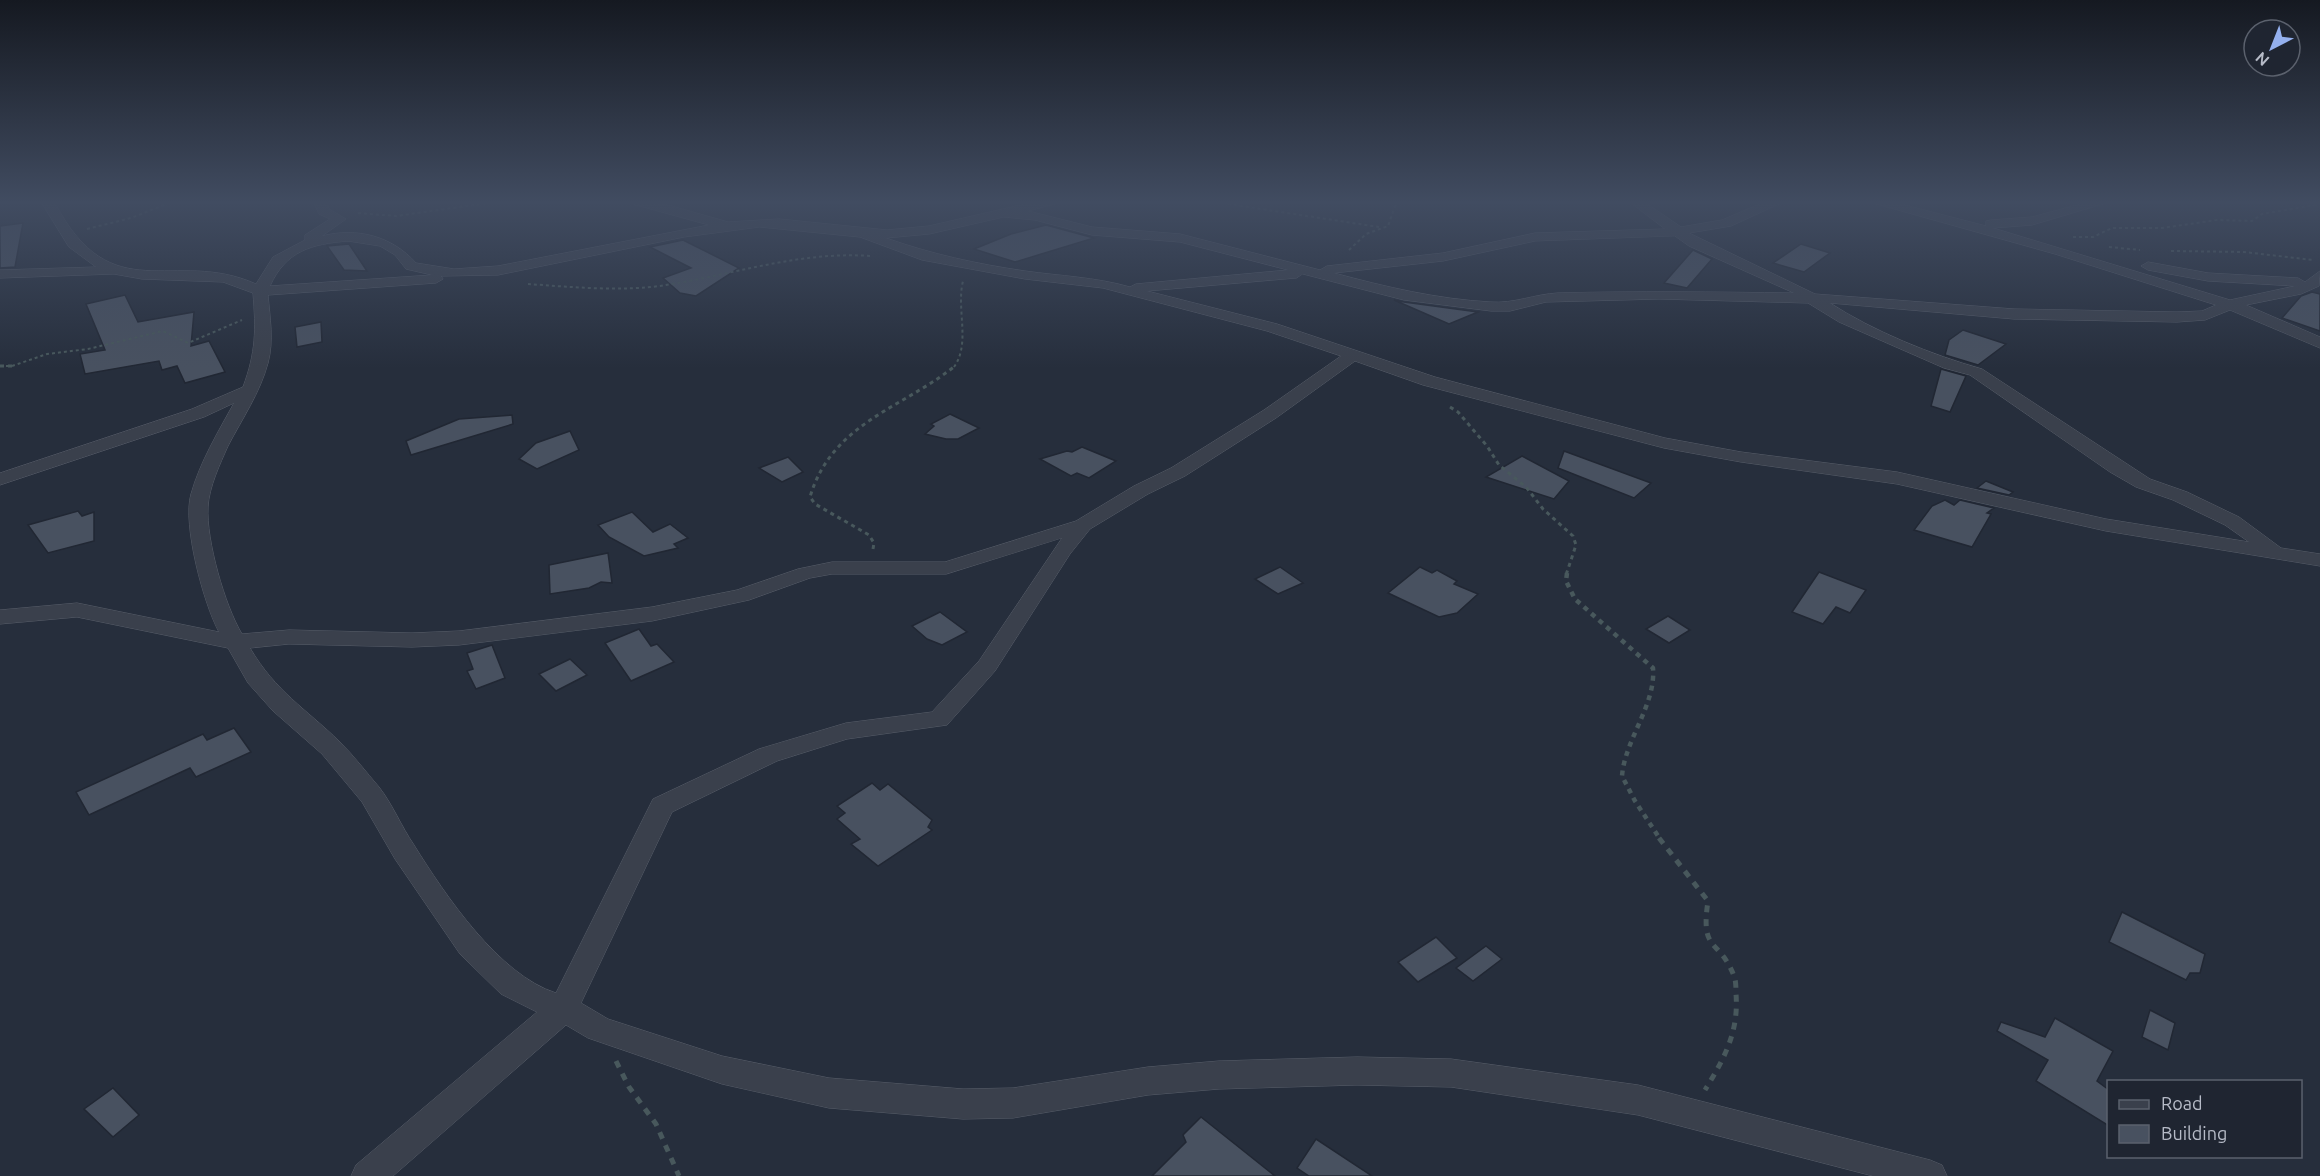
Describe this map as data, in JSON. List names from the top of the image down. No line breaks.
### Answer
{"legend":["Road","Building"],"north":"bottom left"}
